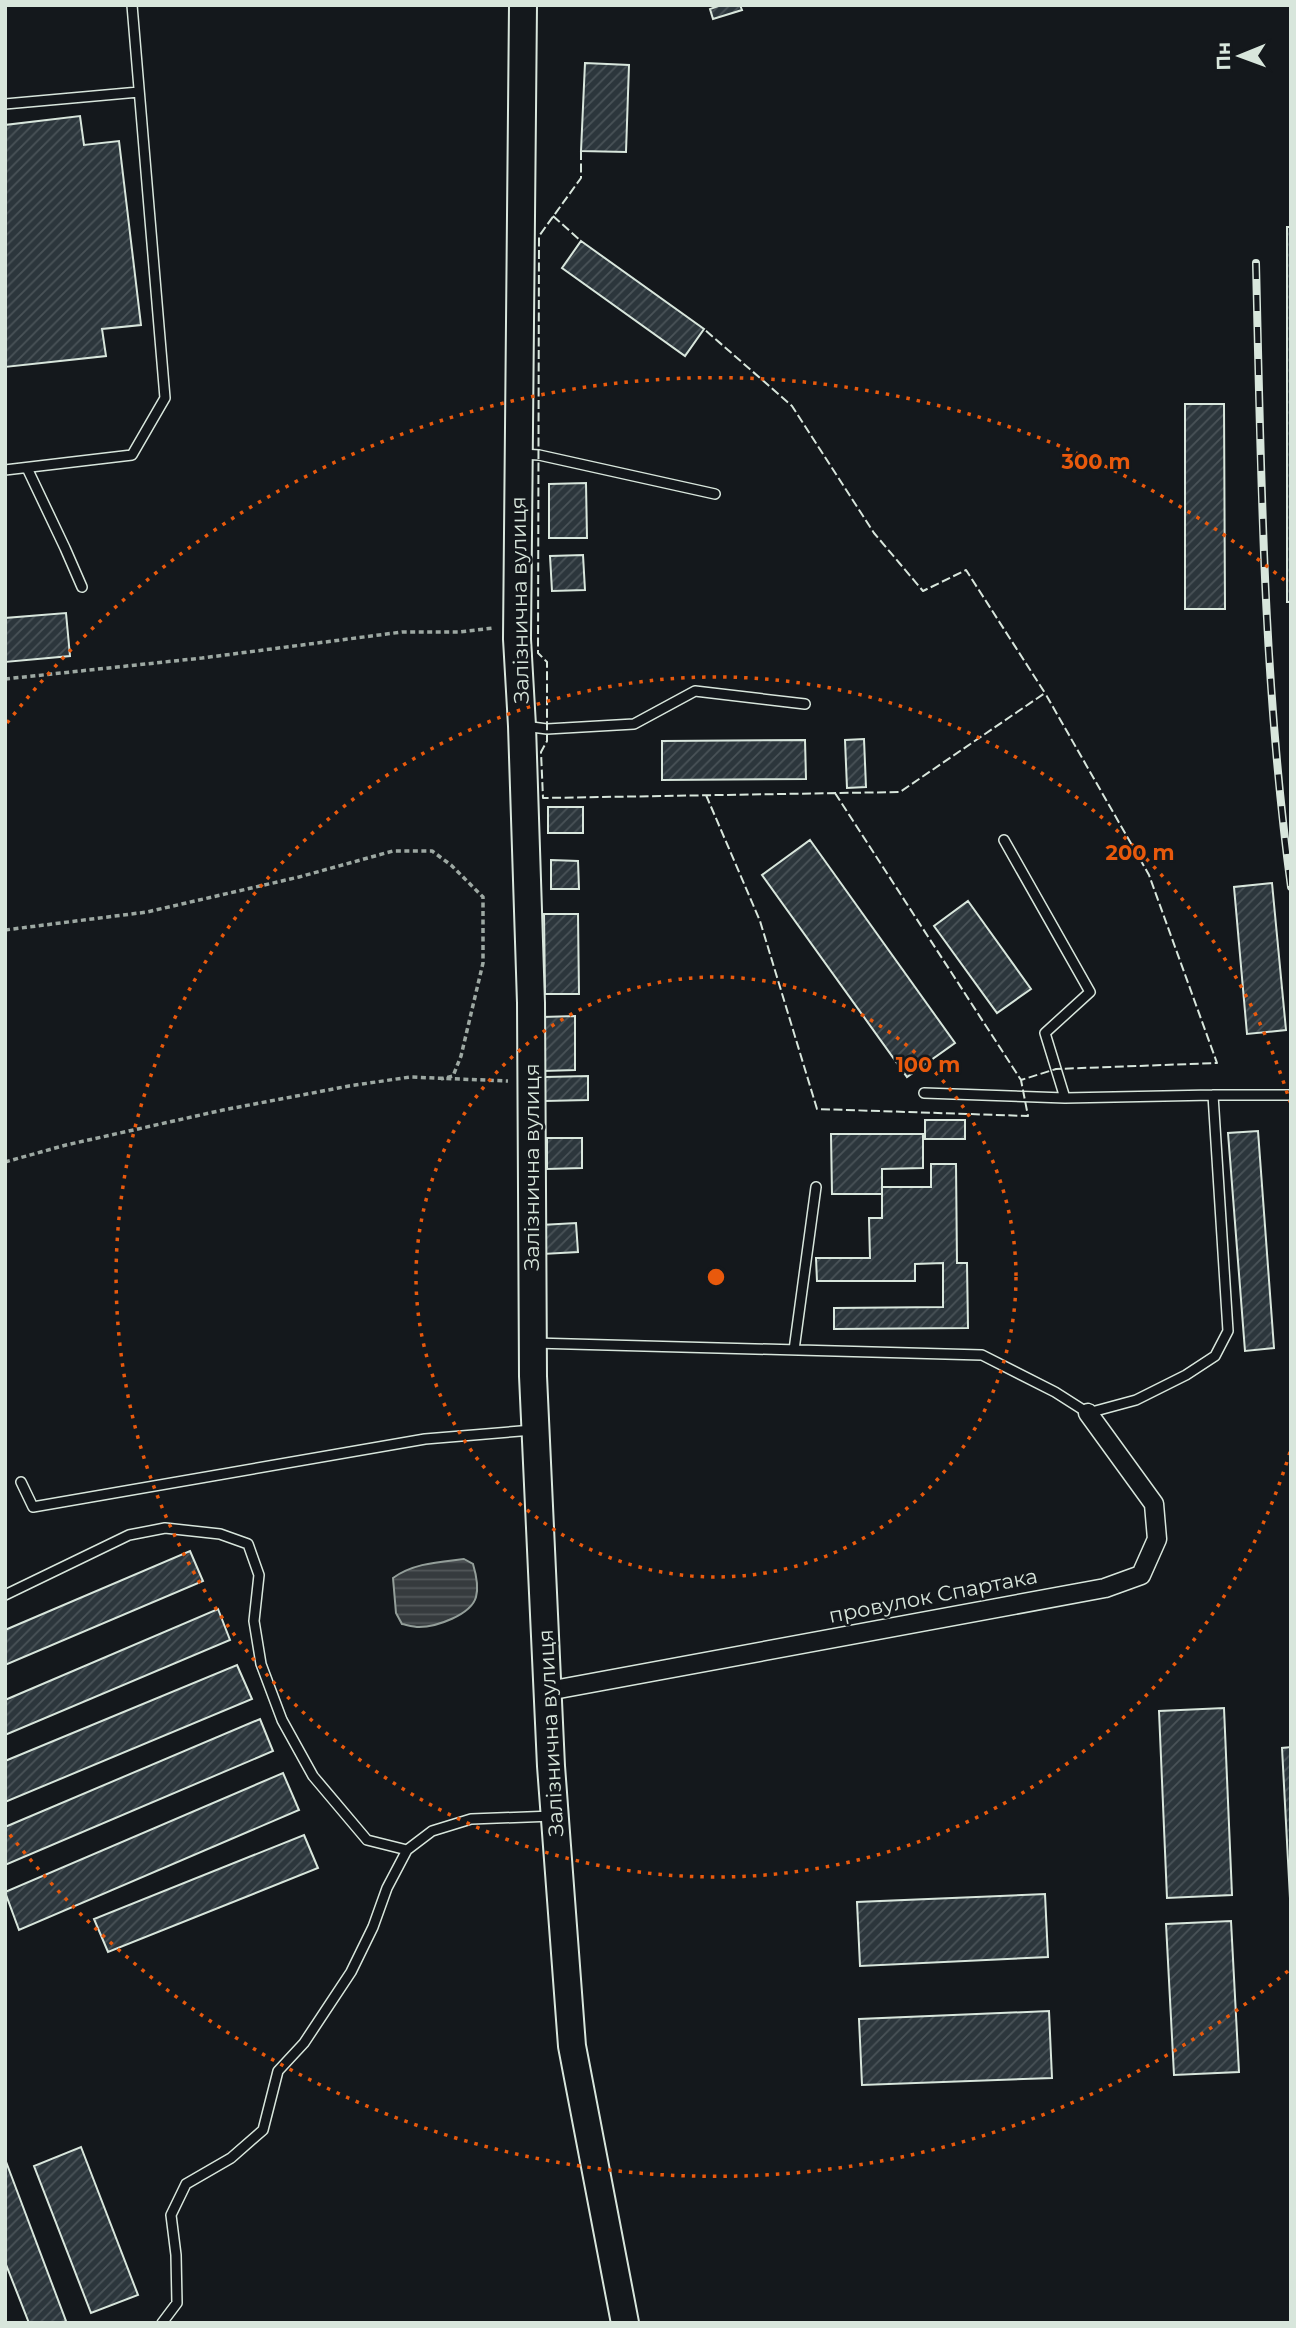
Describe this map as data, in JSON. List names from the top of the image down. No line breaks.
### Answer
{"streets":{"street":["Залізнична вулиця","провулок Спартака"]},"crossings":[["Залізнична вулиця","провулок Спартака"]],"north":"left","rings":["300 m","200 m","100 m"]}
